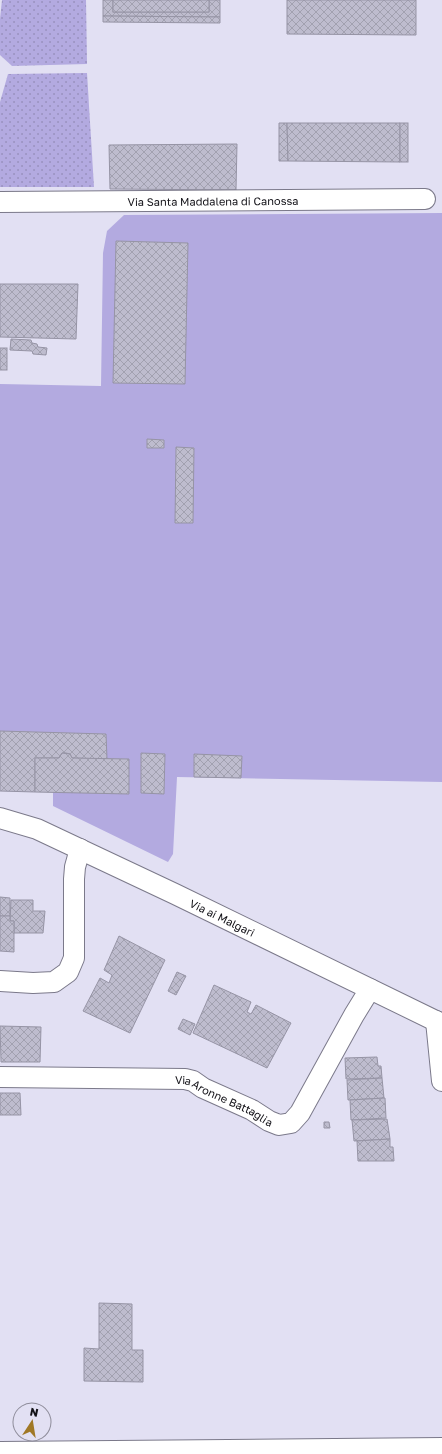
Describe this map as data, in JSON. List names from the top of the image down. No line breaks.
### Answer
{"streets":{"street":["Via Santa Maddalena di Canossa","Via ai Malgari","Via Aronne Battaglia"]},"crossings":[["Via ai Malgari","Via Aronne Battaglia"]],"north":"top"}
